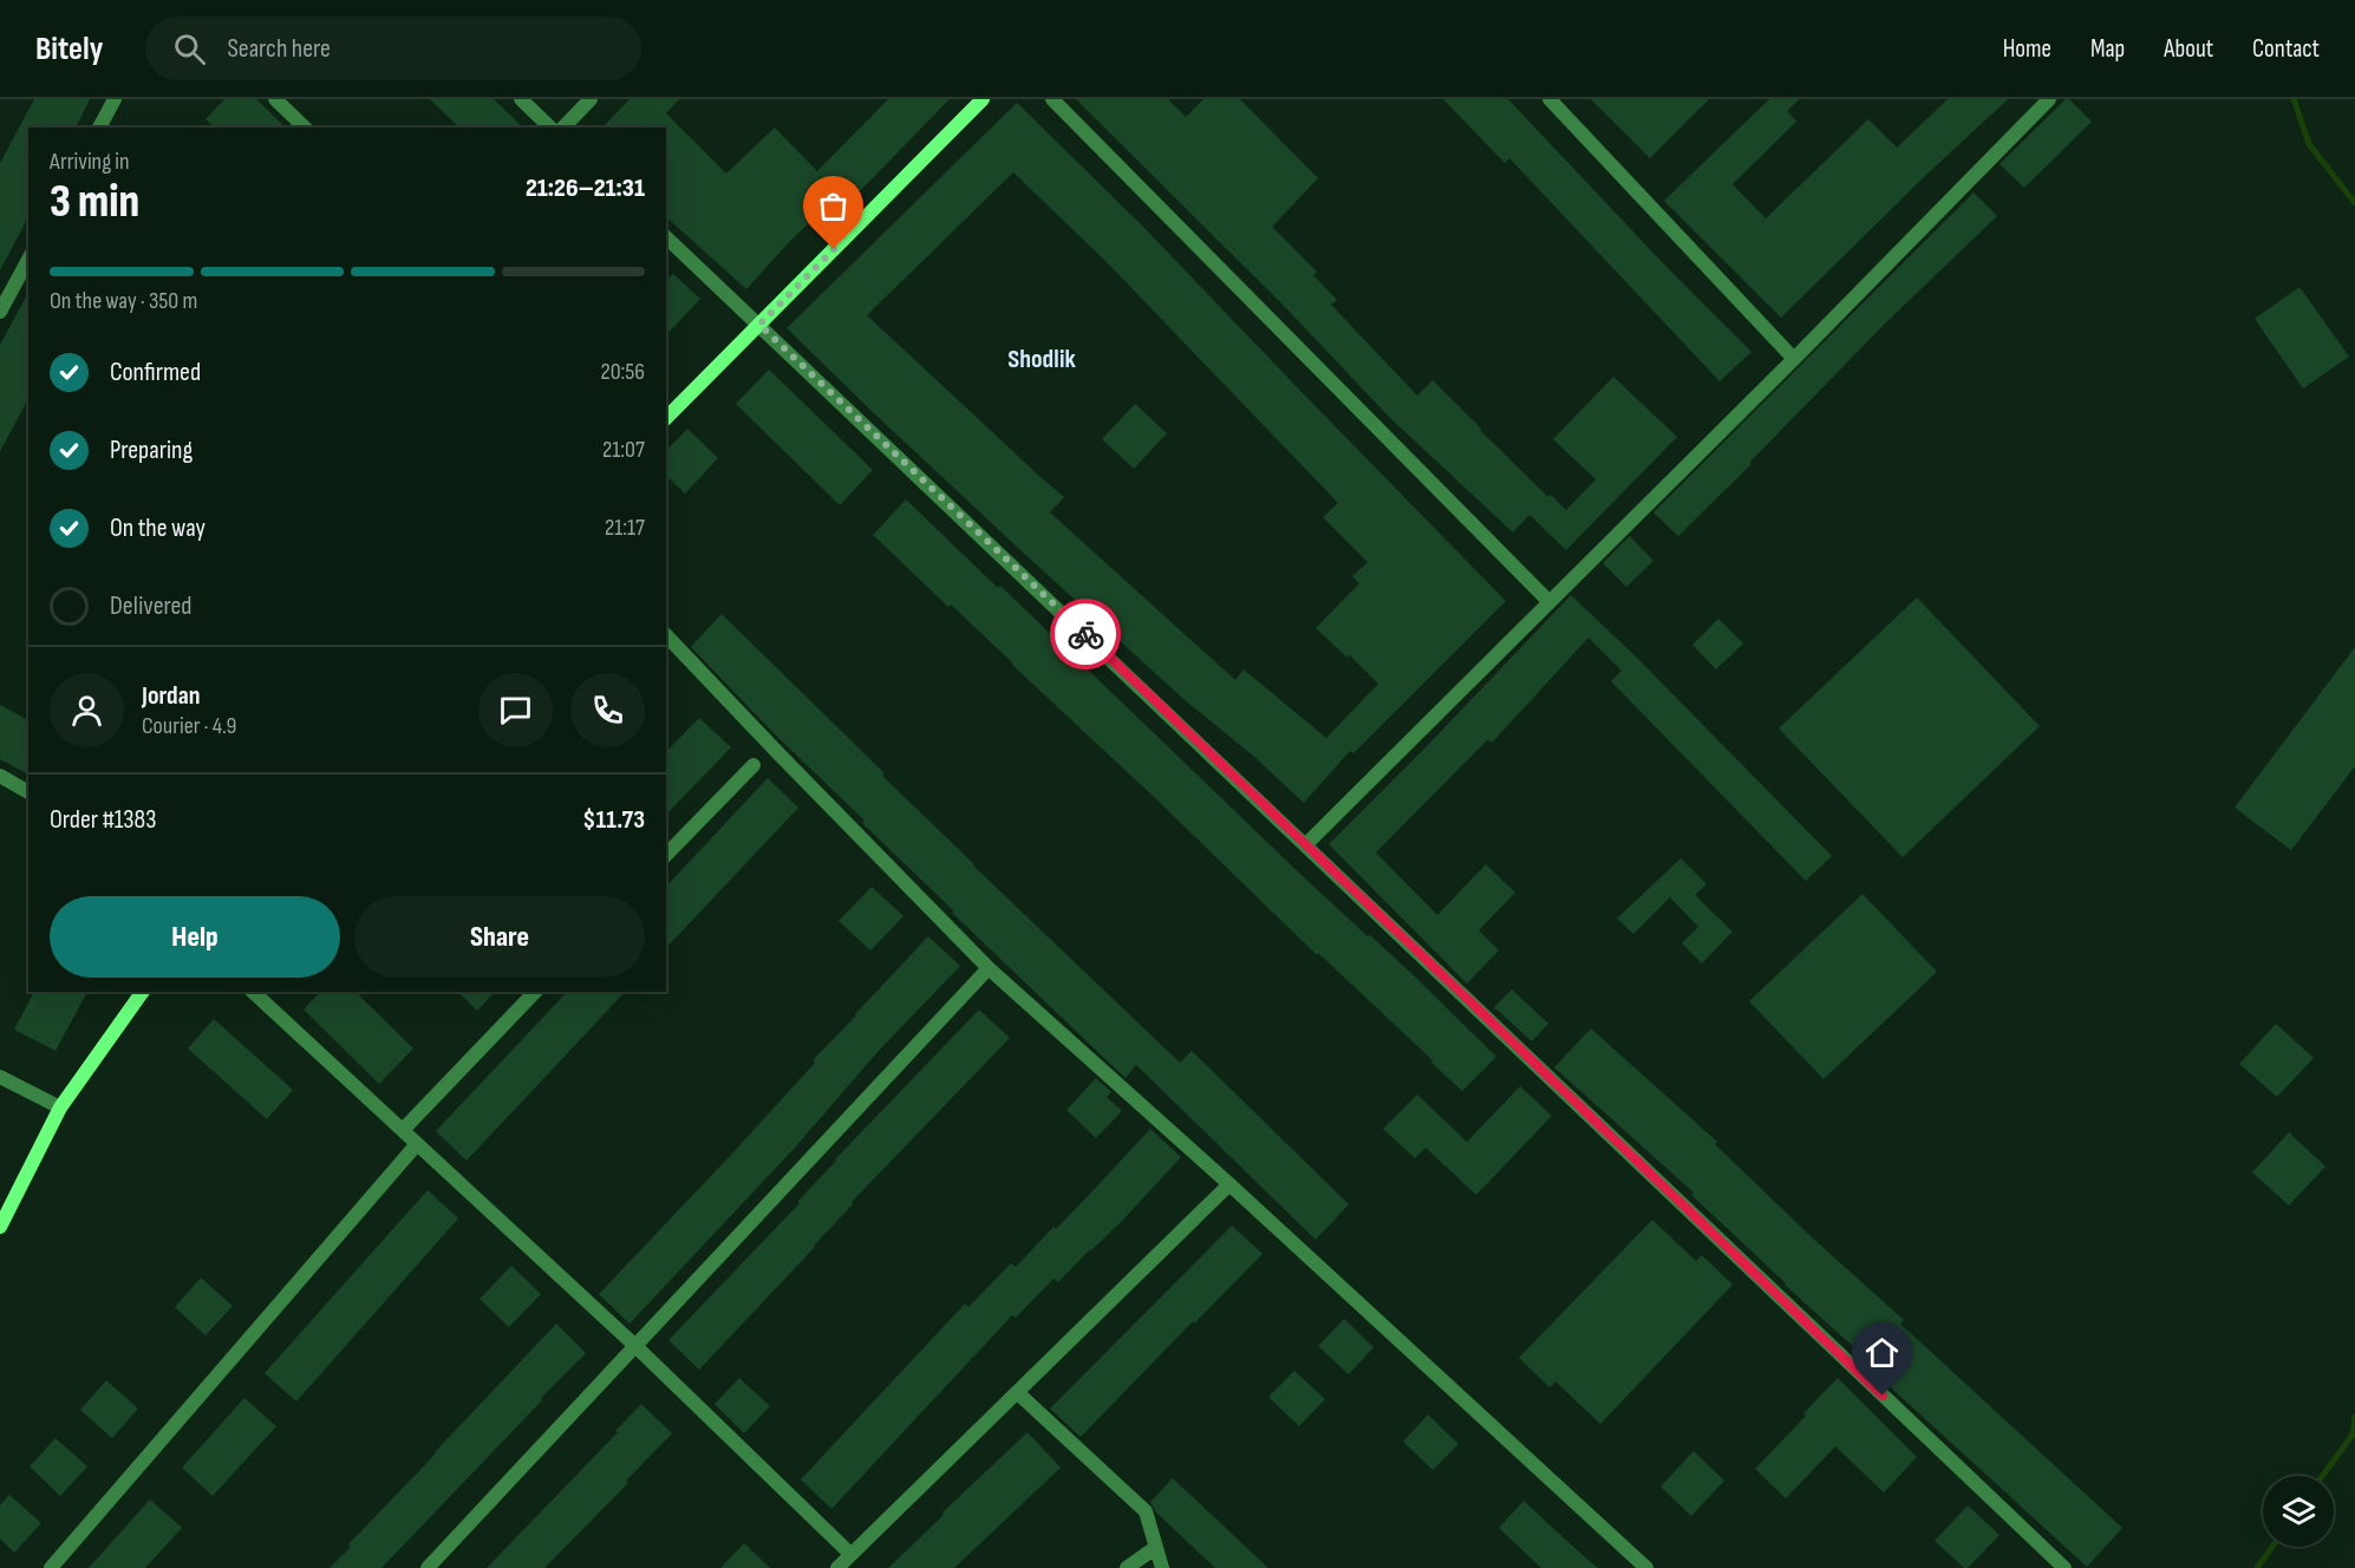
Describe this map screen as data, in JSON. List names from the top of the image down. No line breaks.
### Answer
{"districts":["Shodlik"],"page":{"header":"Bitely","search":"Search here","nav":["Home","Map","About","Contact"],"heading":["3 min","Arriving in","21:26–21:31"],"panel":["Jordan","Courier · 4.9","Order #1383","$11.73"],"bar":"On the way · 350 m","list":[["Confirmed","20:56"],["Preparing","21:07"],["On the way","21:17"],"Delivered"],"buttons":["Help","Share"]}}
